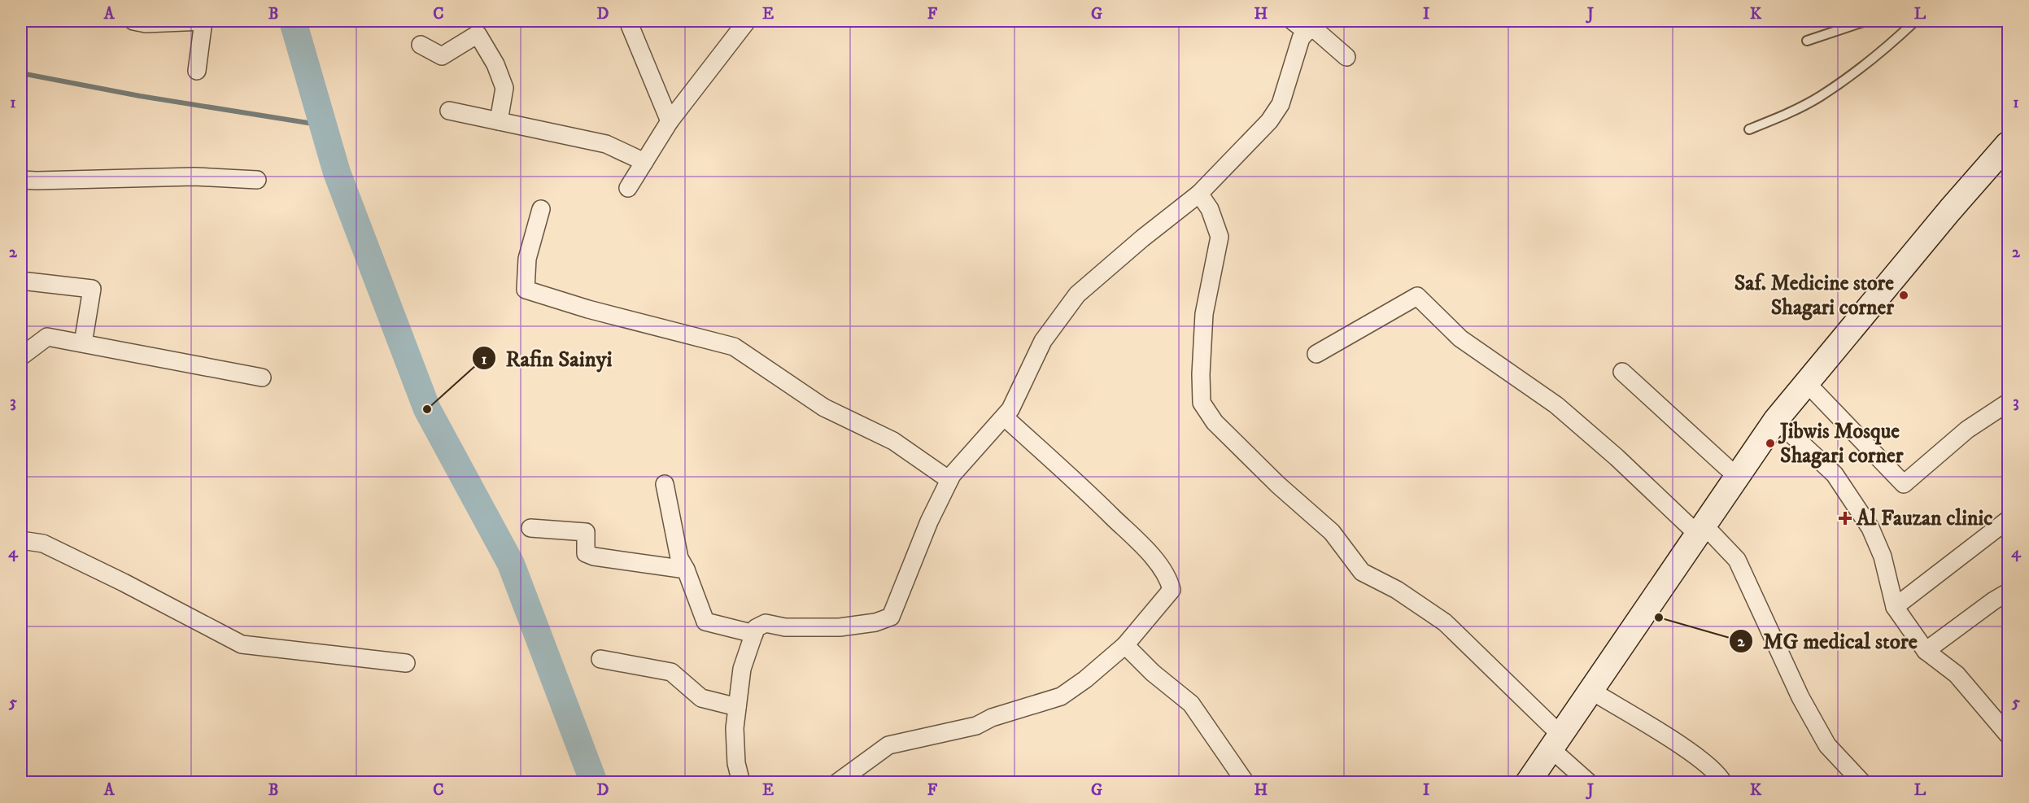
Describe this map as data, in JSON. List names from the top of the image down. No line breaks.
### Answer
{"places":{"other":["Saf. Medicine store Shagari corner","Rafin Sainyi","Jibwis Mosque Shagari corner","MG medical store"],"health":["Al Fauzan clinic"]},"grid":{"columns":["A","B","C","D","E","F","G","H","I","J","K","L"],"rows":["1","2","3","4","5"]}}
